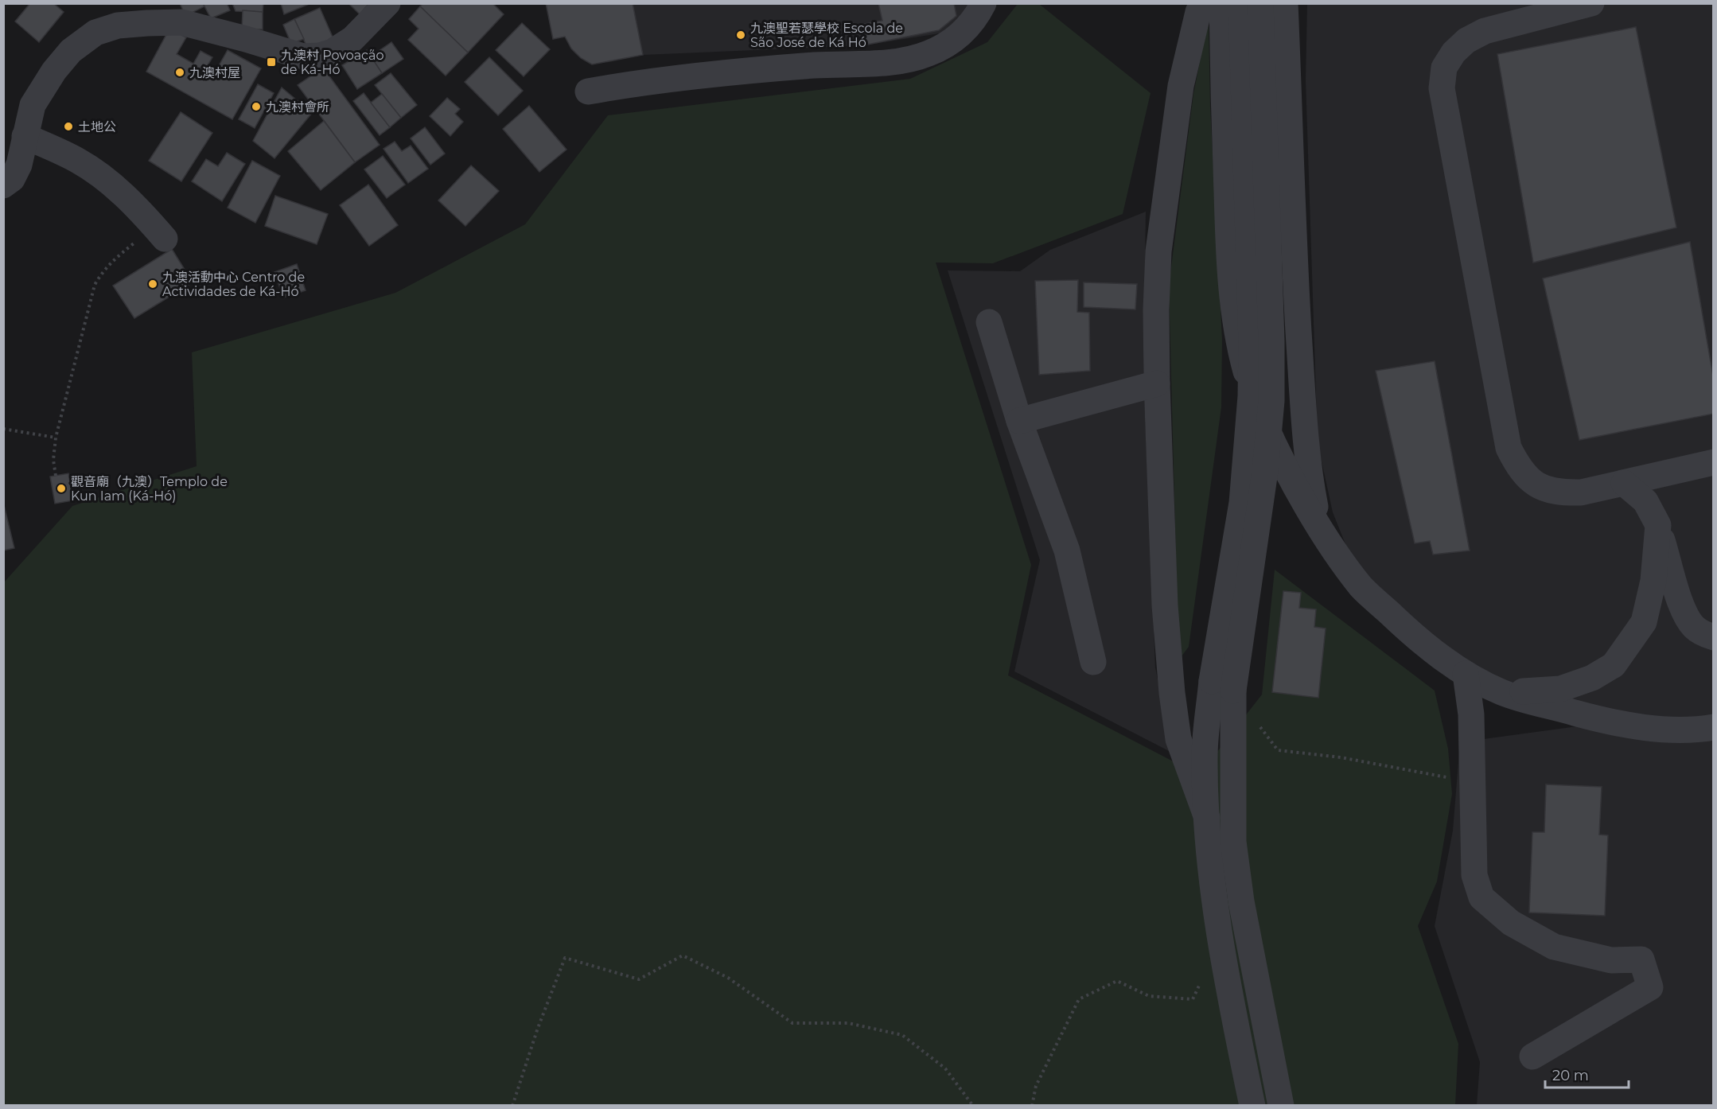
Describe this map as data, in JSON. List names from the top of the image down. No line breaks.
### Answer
{"places":{"other":["九澳聖若瑟學校 Escola de São José de Ká Hó","九澳村屋","九澳村會所","土地公","九澳活動中心 Centro de Actividades de Ká-Hó","觀音廟（九澳）Templo de Kun Iam (Ká-Hó)"],"transit":["九澳村 Povoação de Ká-Hó"]},"scale_bar":"20 m"}
